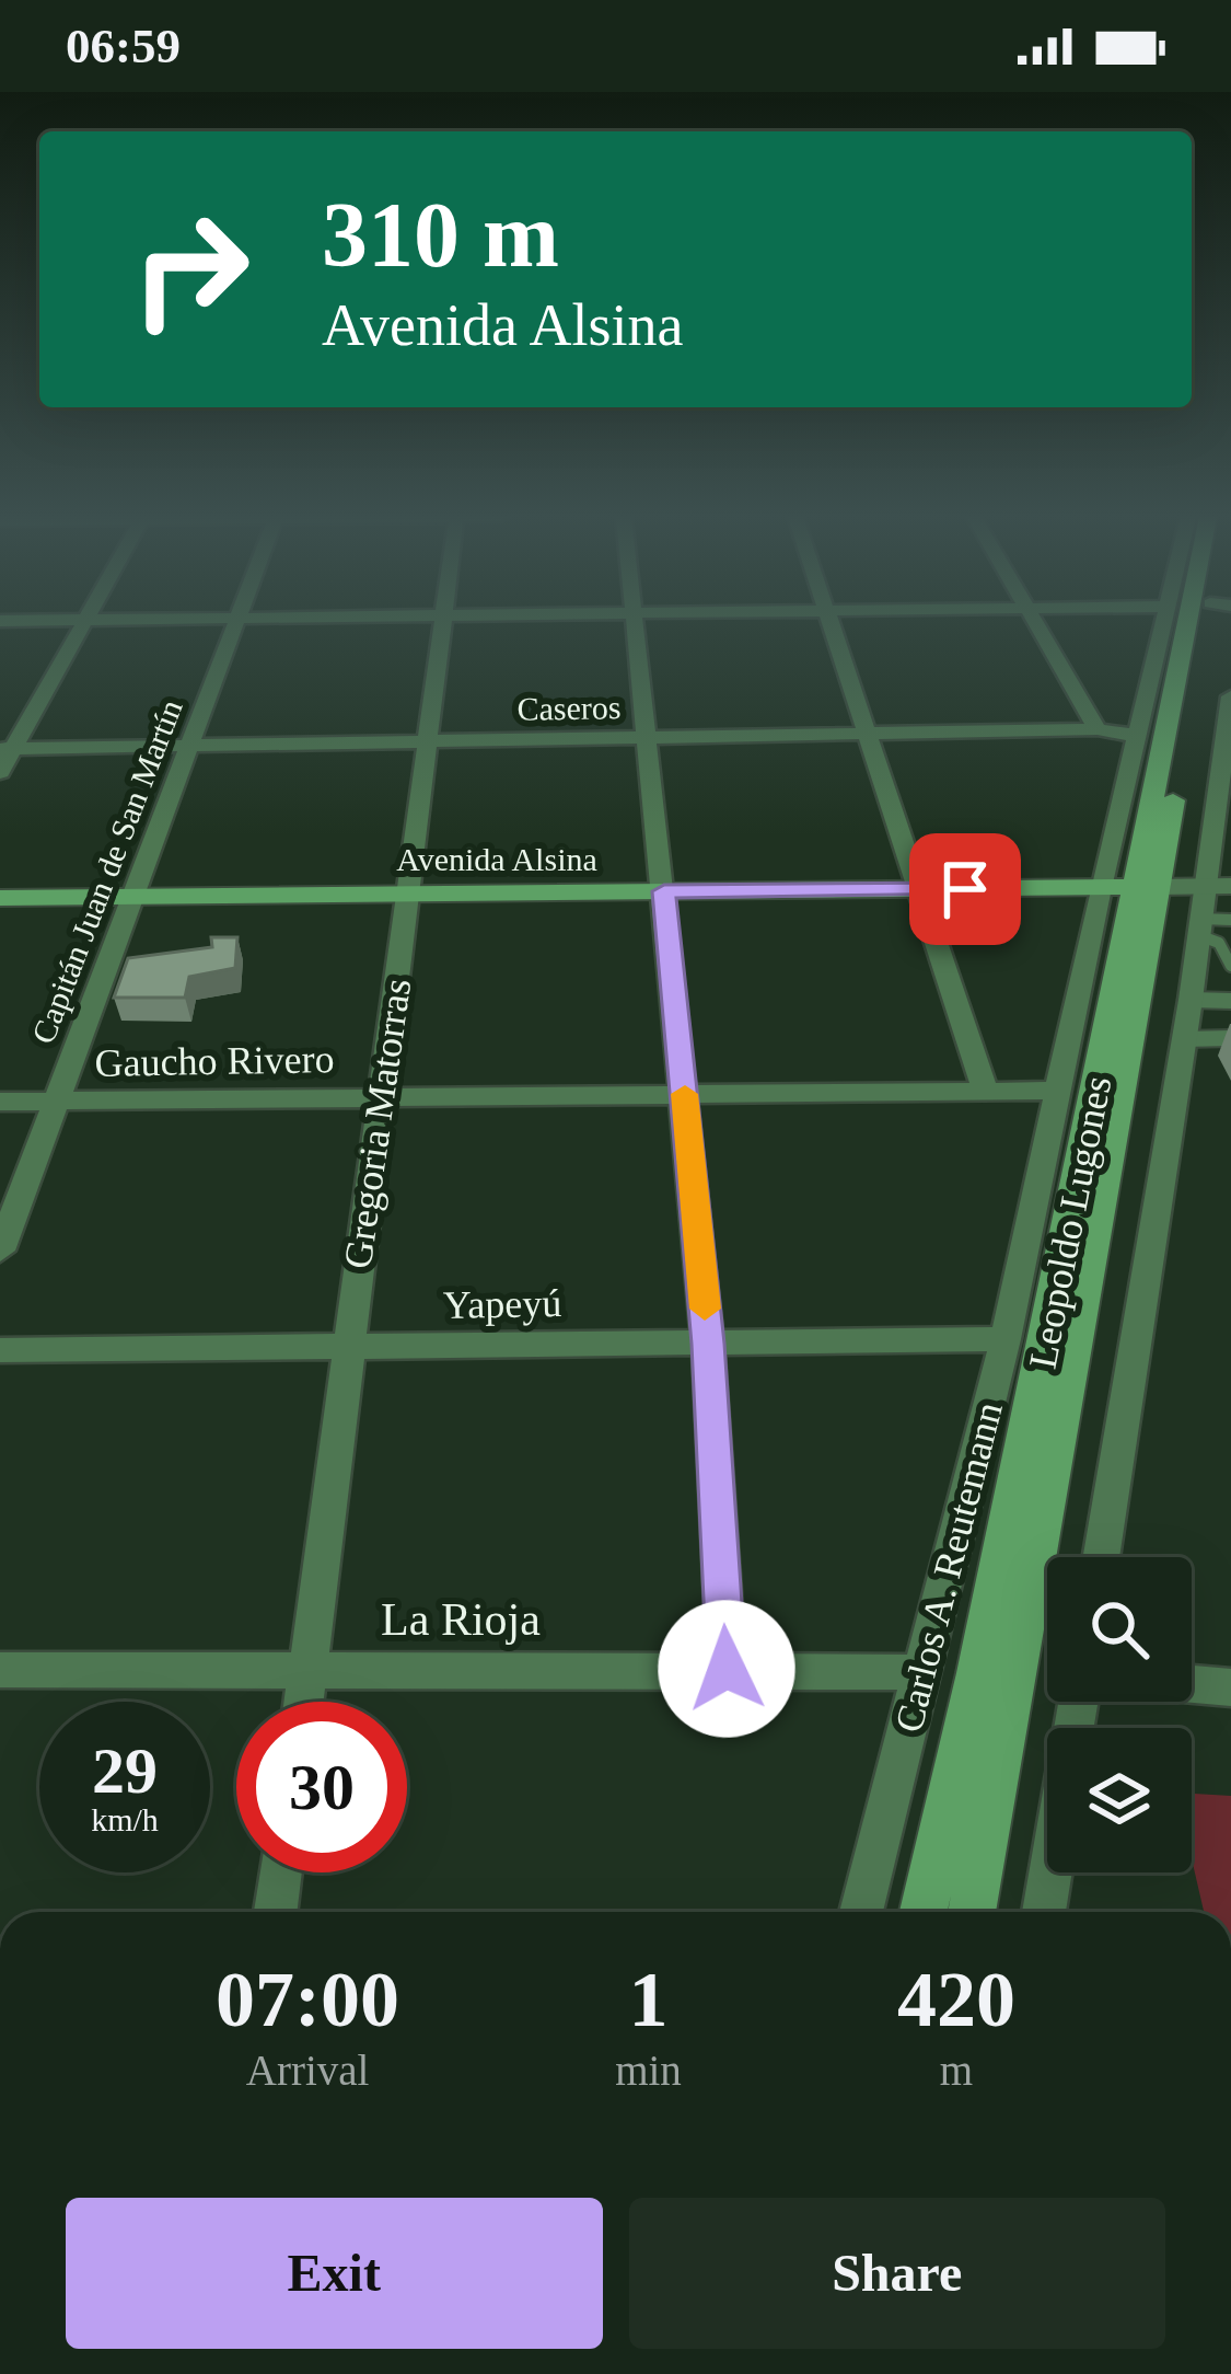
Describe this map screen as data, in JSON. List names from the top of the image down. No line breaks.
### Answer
{"streets":{"main road":["Avenida Alsina","Leopoldo Lugones"],"street":["Caseros","Capitán Juan de San Martín","Gaucho Rivero","Gregoria Matorras","Yapeyú","Carlos A. Reutemann","La Rioja"]},"crossings":[["Caseros","Capitán Juan de San Martín"],["Caseros","Gregoria Matorras"],["Caseros","Carlos A. Reutemann"],["Avenida Alsina","Capitán Juan de San Martín"],["Avenida Alsina","Gregoria Matorras"],["Avenida Alsina","Leopoldo Lugones"],["Avenida Alsina","Carlos A. Reutemann"],["Capitán Juan de San Martín","Gaucho Rivero"],["Gaucho Rivero","Gregoria Matorras"],["Gaucho Rivero","Carlos A. Reutemann"],["Gregoria Matorras","Yapeyú"],["Gregoria Matorras","La Rioja"],["Leopoldo Lugones","Carlos A. Reutemann"],["Yapeyú","Carlos A. Reutemann"],["Carlos A. Reutemann","La Rioja"]],"page":{"status":"06:59","turn":["310 m","Avenida Alsina"],"speed":"29 km/h","limit":"30","eta":["07:00","Arrival","1","min","420","m"],"buttons":["Exit","Share"]}}
